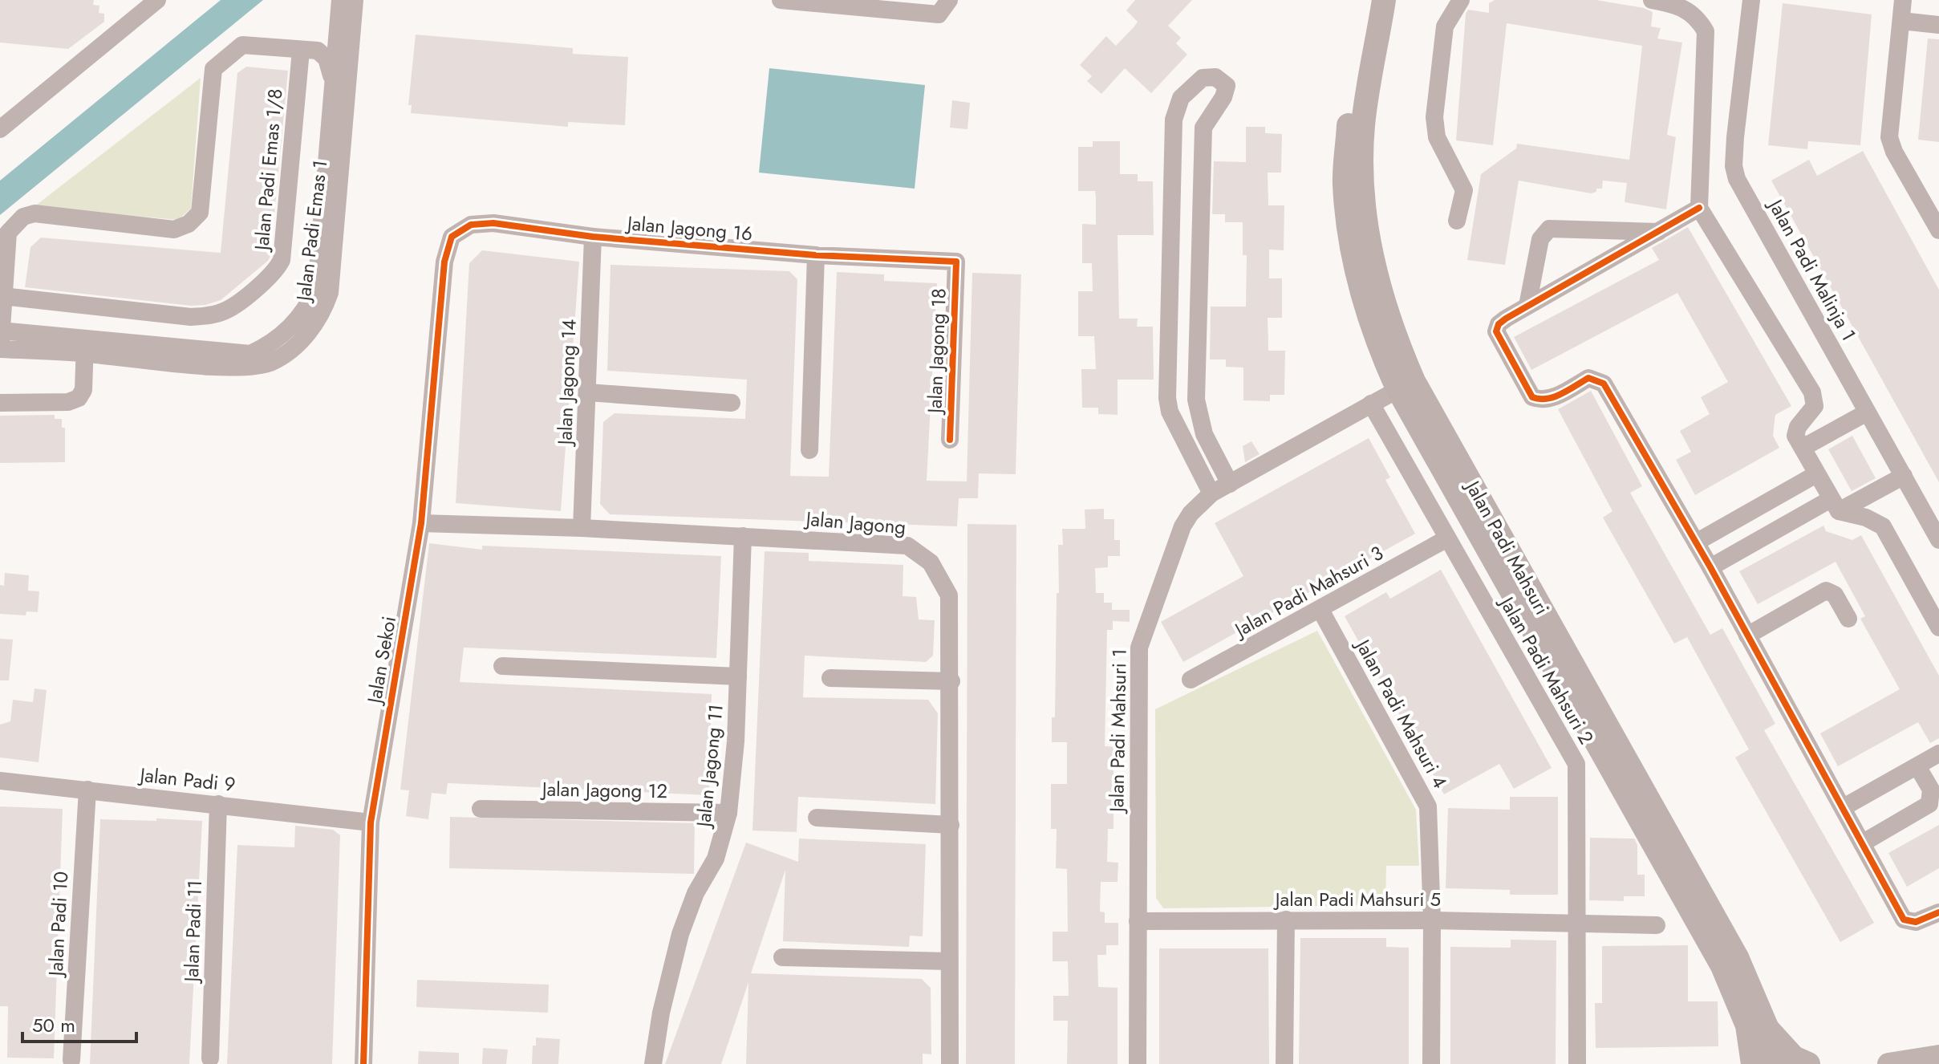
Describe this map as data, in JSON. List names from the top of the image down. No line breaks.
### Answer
{"streets":{"main road":["Jalan Padi Mahsuri"],"street":["Jalan Padi Emas 1/8","Jalan Jagong 16","Jalan Padi Emas 1","Jalan Padi Malinja 1","Jalan Jagong 18","Jalan Jagong 14","Jalan Jagong","Jalan Padi Mahsuri 3","Jalan Sekoi","Jalan Padi Mahsuri 2","Jalan Padi Mahsuri 4","Jalan Padi Mahsuri 1","Jalan Jagong 11","Jalan Padi 9","Jalan Jagong 12","Jalan Padi Mahsuri 5","Jalan Padi 10","Jalan Padi 11"]},"crossings":[["Jalan Jagong 16","Jalan Jagong 18"],["Jalan Jagong 16","Jalan Jagong 14"],["Jalan Jagong 16","Jalan Sekoi"],["Jalan Jagong 14","Jalan Jagong"],["Jalan Jagong","Jalan Sekoi"],["Jalan Jagong","Jalan Jagong 11"],["Jalan Padi Mahsuri","Jalan Padi Mahsuri 1"],["Jalan Padi Mahsuri 3","Jalan Padi Mahsuri 2"],["Jalan Padi Mahsuri 3","Jalan Padi Mahsuri 4"],["Jalan Sekoi","Jalan Padi 9"],["Jalan Padi Mahsuri 2","Jalan Padi Mahsuri 1"],["Jalan Padi Mahsuri 2","Jalan Padi Mahsuri 5"],["Jalan Padi Mahsuri 4","Jalan Padi Mahsuri 5"],["Jalan Padi Mahsuri 1","Jalan Padi Mahsuri 5"],["Jalan Jagong 11","Jalan Jagong 12"],["Jalan Padi 9","Jalan Padi 10"],["Jalan Padi 9","Jalan Padi 11"]],"scale_bar":"50 m"}
